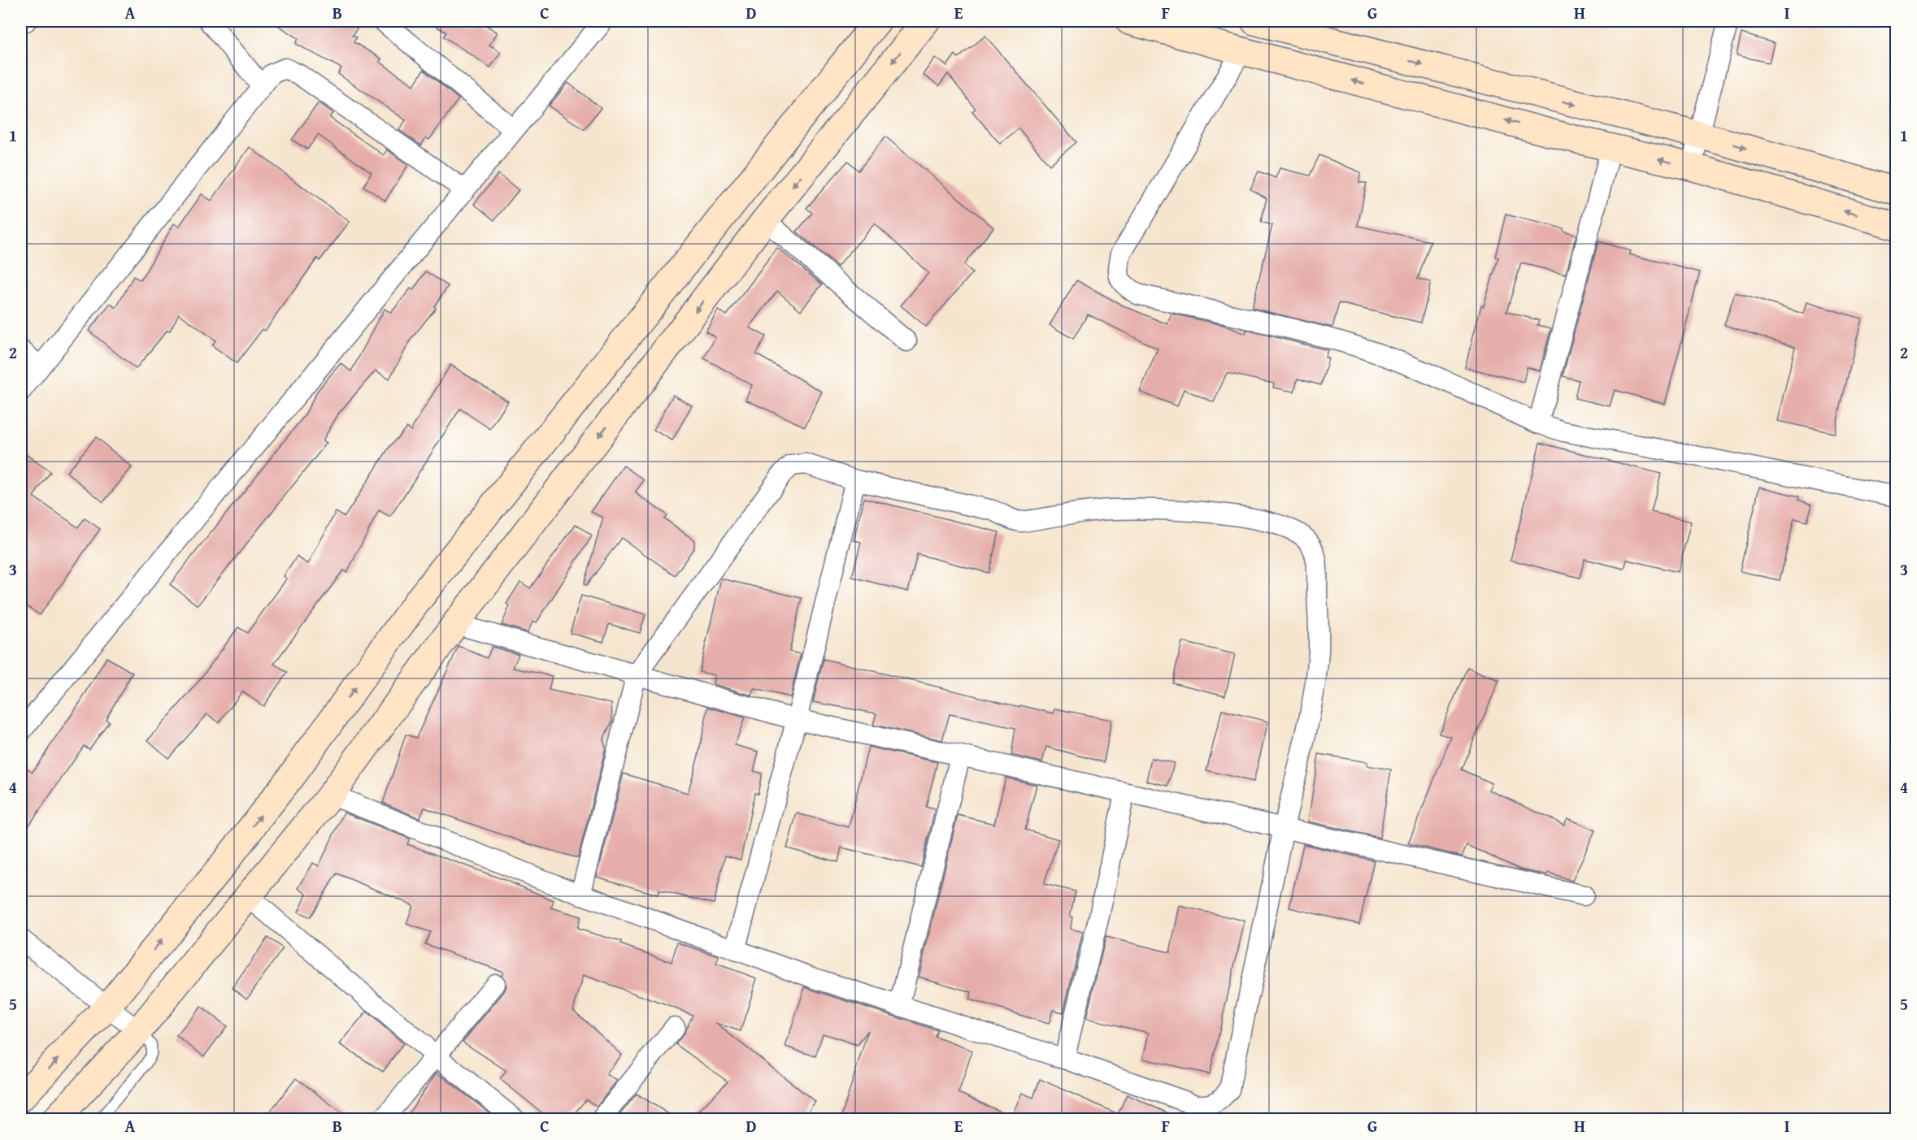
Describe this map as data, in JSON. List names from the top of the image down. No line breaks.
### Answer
{"grid":{"columns":["A","B","C","D","E","F","G","H","I"],"rows":["1","2","3","4","5"]}}
